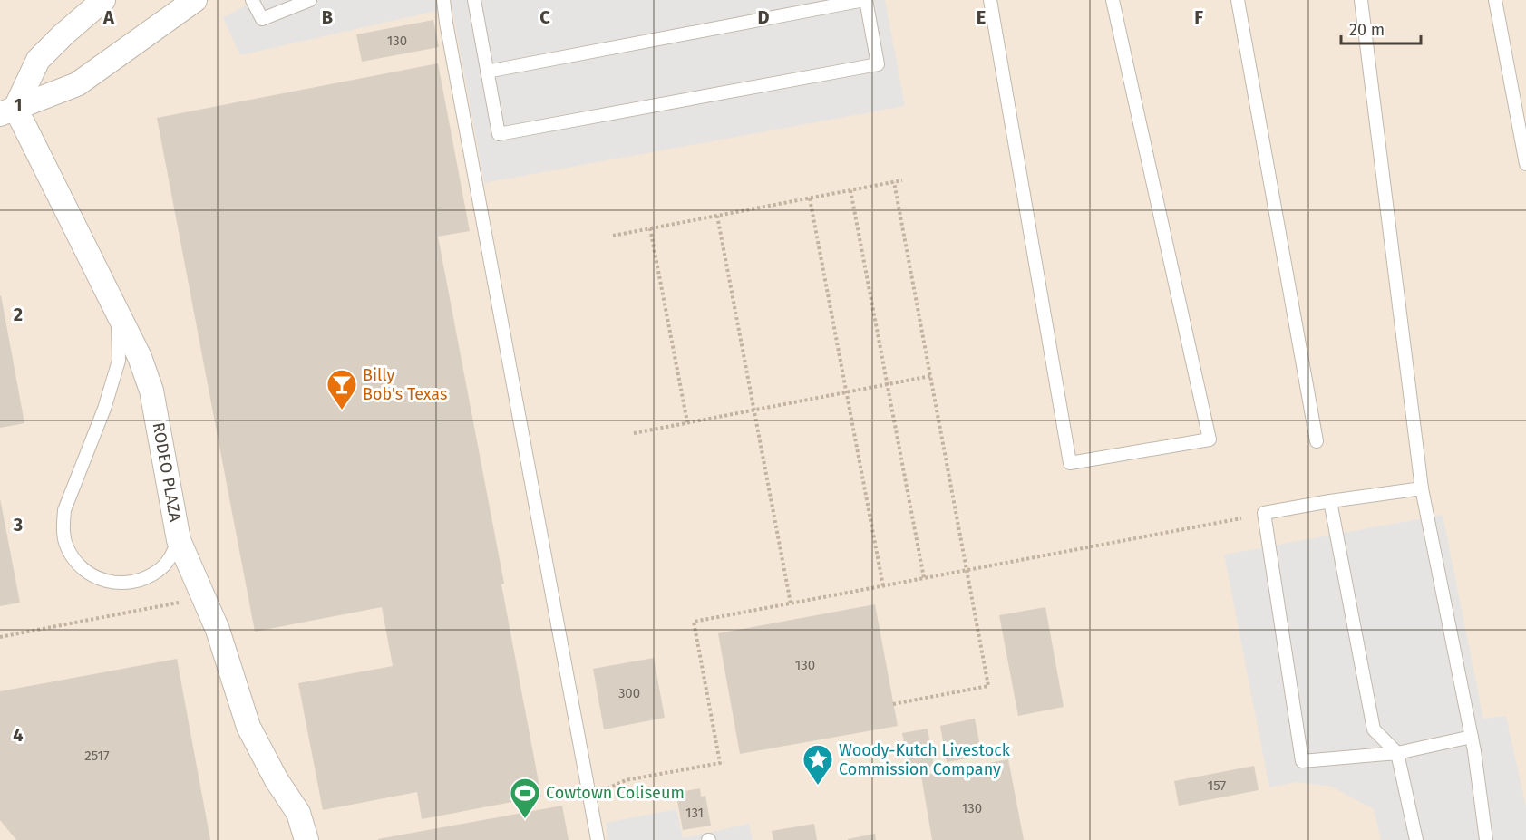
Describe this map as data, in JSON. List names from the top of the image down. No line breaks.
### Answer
{"streets":{"street":["RODEO PLAZA"]},"places":{"bar":["Billy Bob's Texas"],"place":["Woody-Kutch Livestock Commission Company"],"sports":["Cowtown Coliseum"]},"house_numbers":["130","130","300","2517","157","130","131"],"scale_bar":"20 m","grid":{"columns":["A","B","C","D","E","F"],"rows":["1","2","3","4"]}}
